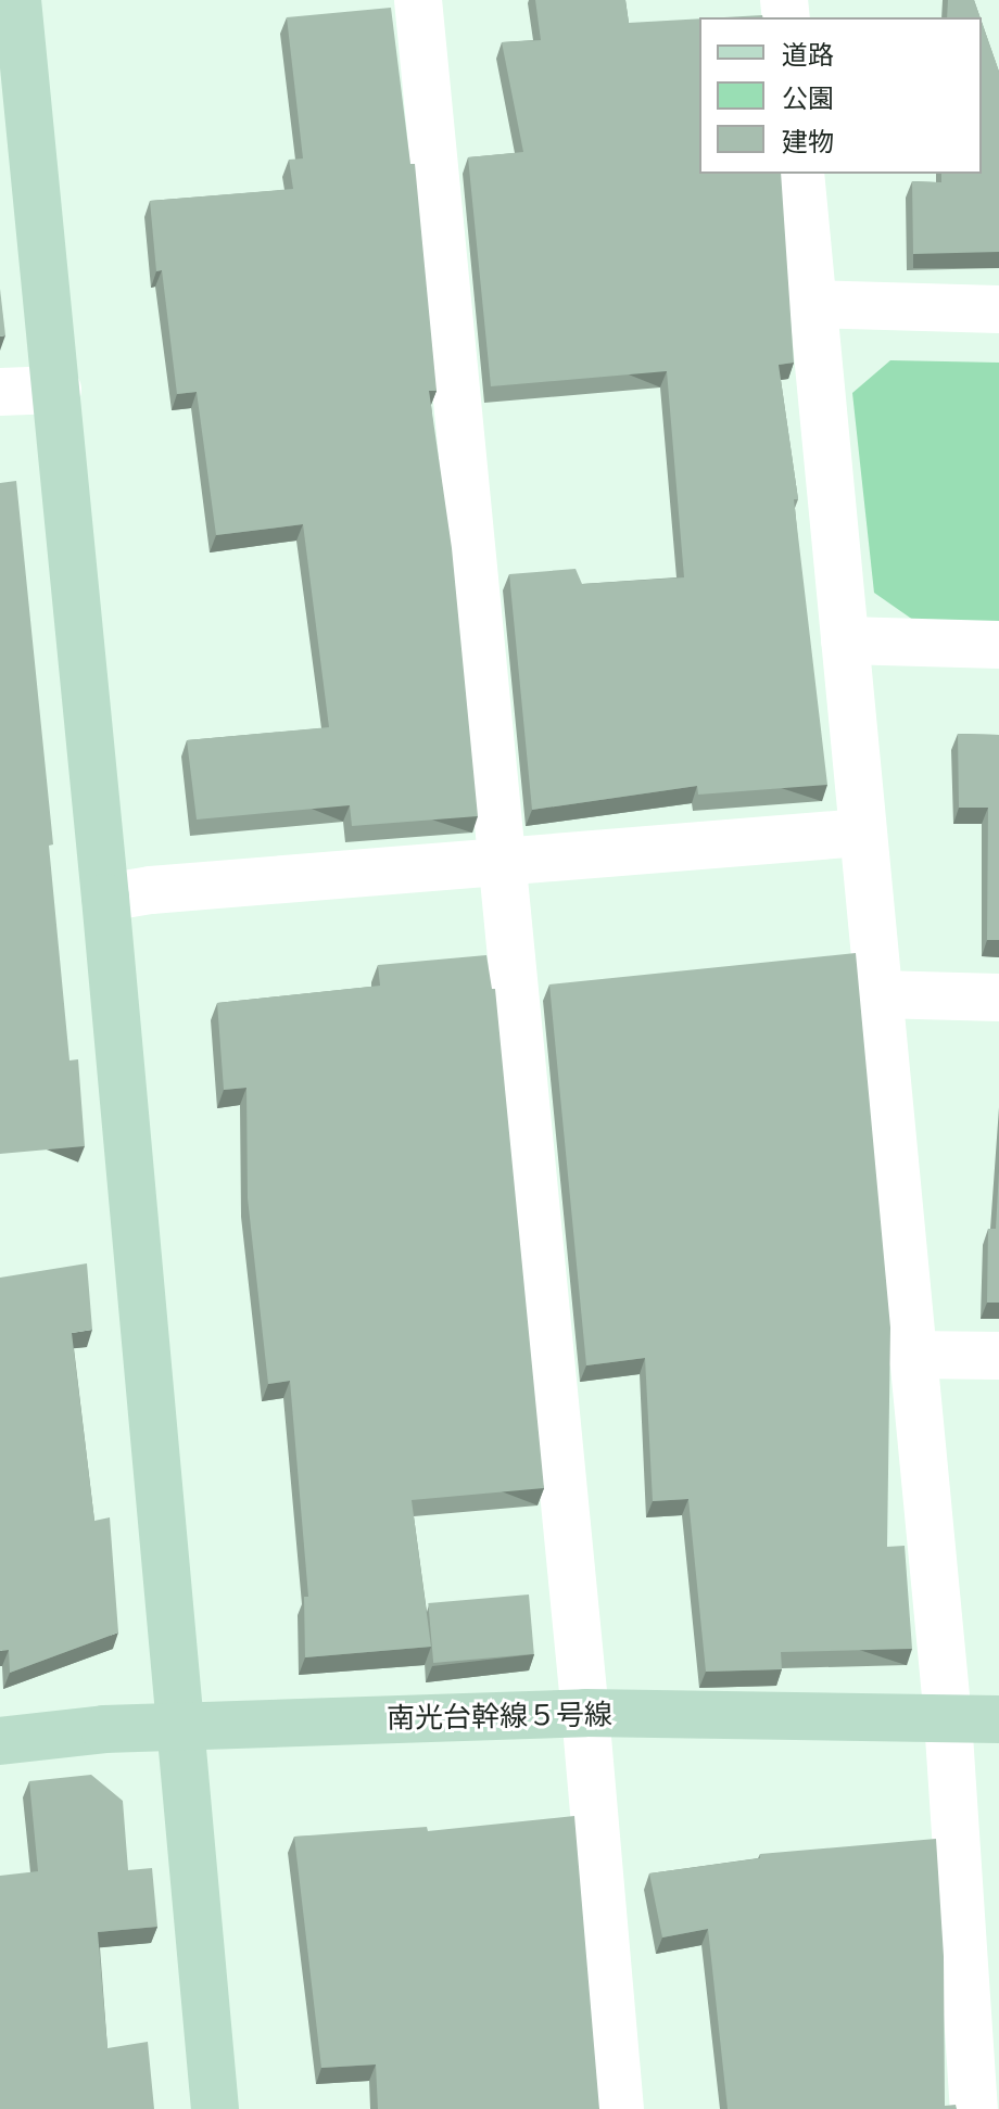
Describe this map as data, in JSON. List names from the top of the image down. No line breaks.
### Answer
{"streets":{"street":["南光台幹線５号線"]},"legend":["道路","公園","建物"]}
